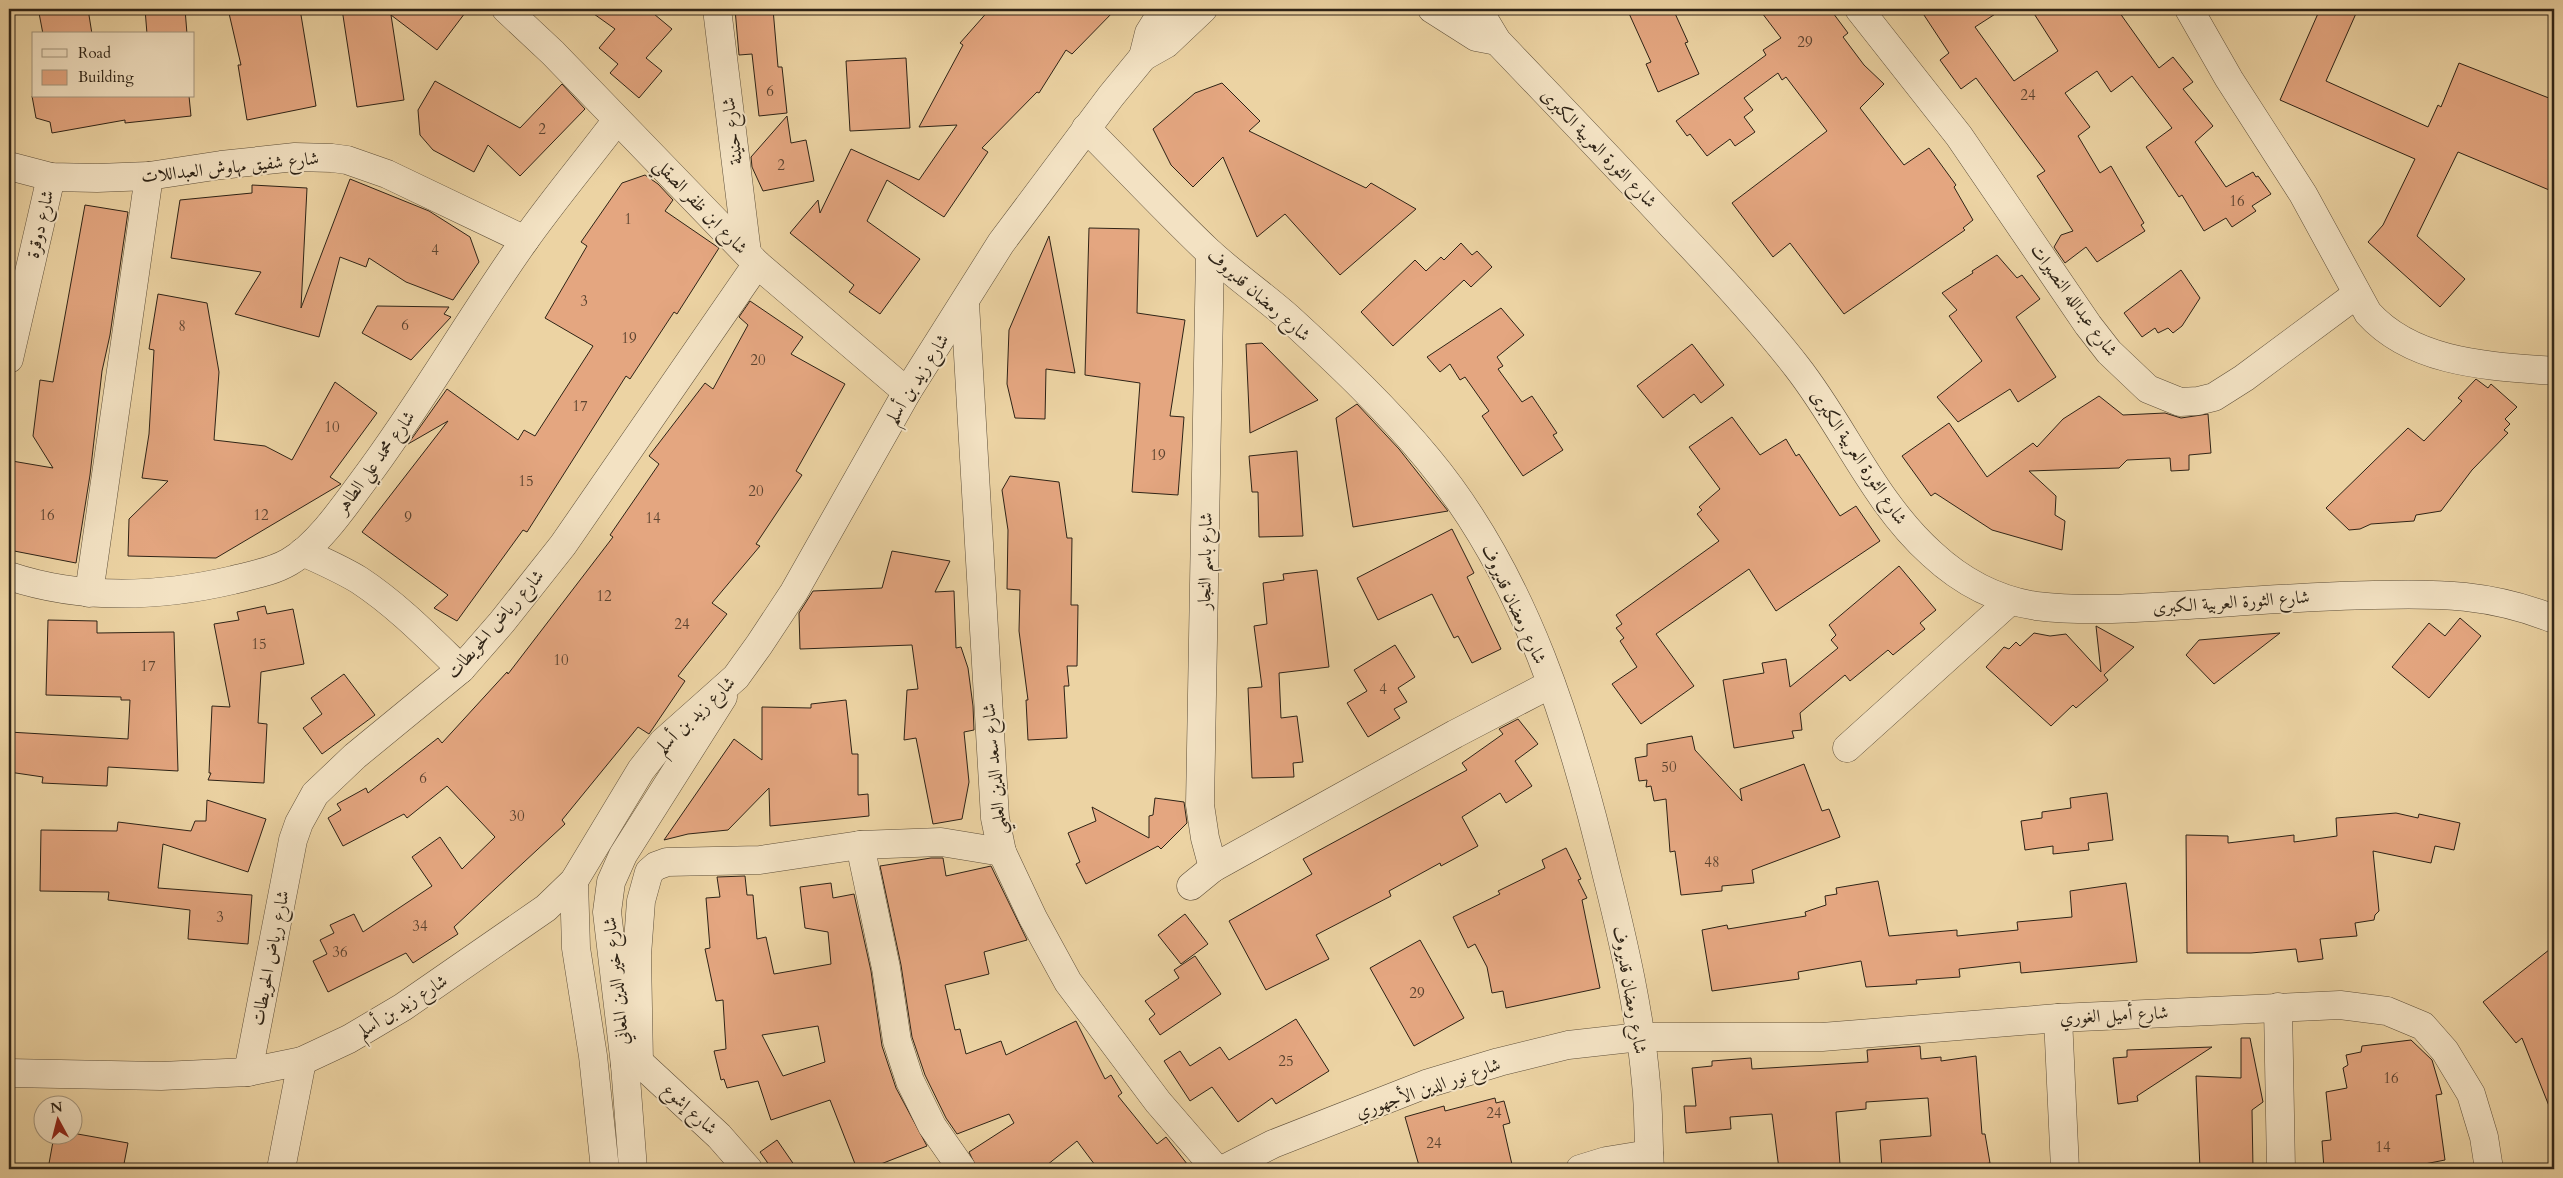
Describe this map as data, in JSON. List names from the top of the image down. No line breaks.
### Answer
{"streets":{"street":["شارع حنينة","شارع الثورة العربية الكبرى","شارع شفيق مهاوش العبداللات","شارع ابن ظفر الصقلي","شارع دوقرة","شارع رمضان قديروف","شارع عبدالله النصيرات","شارع زيد بن أسلم","شارع محمد علي الطاهر","شارع باسم النجار","شارع رياض الحويطات","شارع سعد الدين العلمي","شارع خير الدين المعاني","شارع أميل الغوري","شارع نور الدين الأجهوري","شارع إشوع"]},"crossings":[["شارع حنينة","شارع ابن ظفر الصقلي"],["شارع حنينة","شارع رياض الحويطات"],["شارع شفيق مهاوش العبداللات","شارع دوقرة"],["شارع شفيق مهاوش العبداللات","شارع محمد علي الطاهر"],["شارع ابن ظفر الصقلي","شارع زيد بن أسلم"],["شارع ابن ظفر الصقلي","شارع محمد علي الطاهر"],["شارع ابن ظفر الصقلي","شارع رياض الحويطات"],["شارع رمضان قديروف","شارع زيد بن أسلم"],["شارع رمضان قديروف","شارع باسم النجار"],["شارع رمضان قديروف","شارع أميل الغوري"],["شارع رمضان قديروف","شارع نور الدين الأجهوري"],["شارع زيد بن أسلم","شارع رياض الحويطات"],["شارع زيد بن أسلم","شارع سعد الدين العلمي"],["شارع زيد بن أسلم","شارع خير الدين المعاني"],["شارع خير الدين المعاني","شارع إشوع"],["شارع أميل الغوري","شارع نور الدين الأجهوري"]],"house_numbers":["29","6","24","2","2","16","1","4","3","6","8","19","20","17","10","19","15","20","16","12","9","14","12","24","15","10","17","4","50","6","30","48","3","34","36","29","25","16","24","24","14"],"legend":["Road","Building"],"north":"top"}
